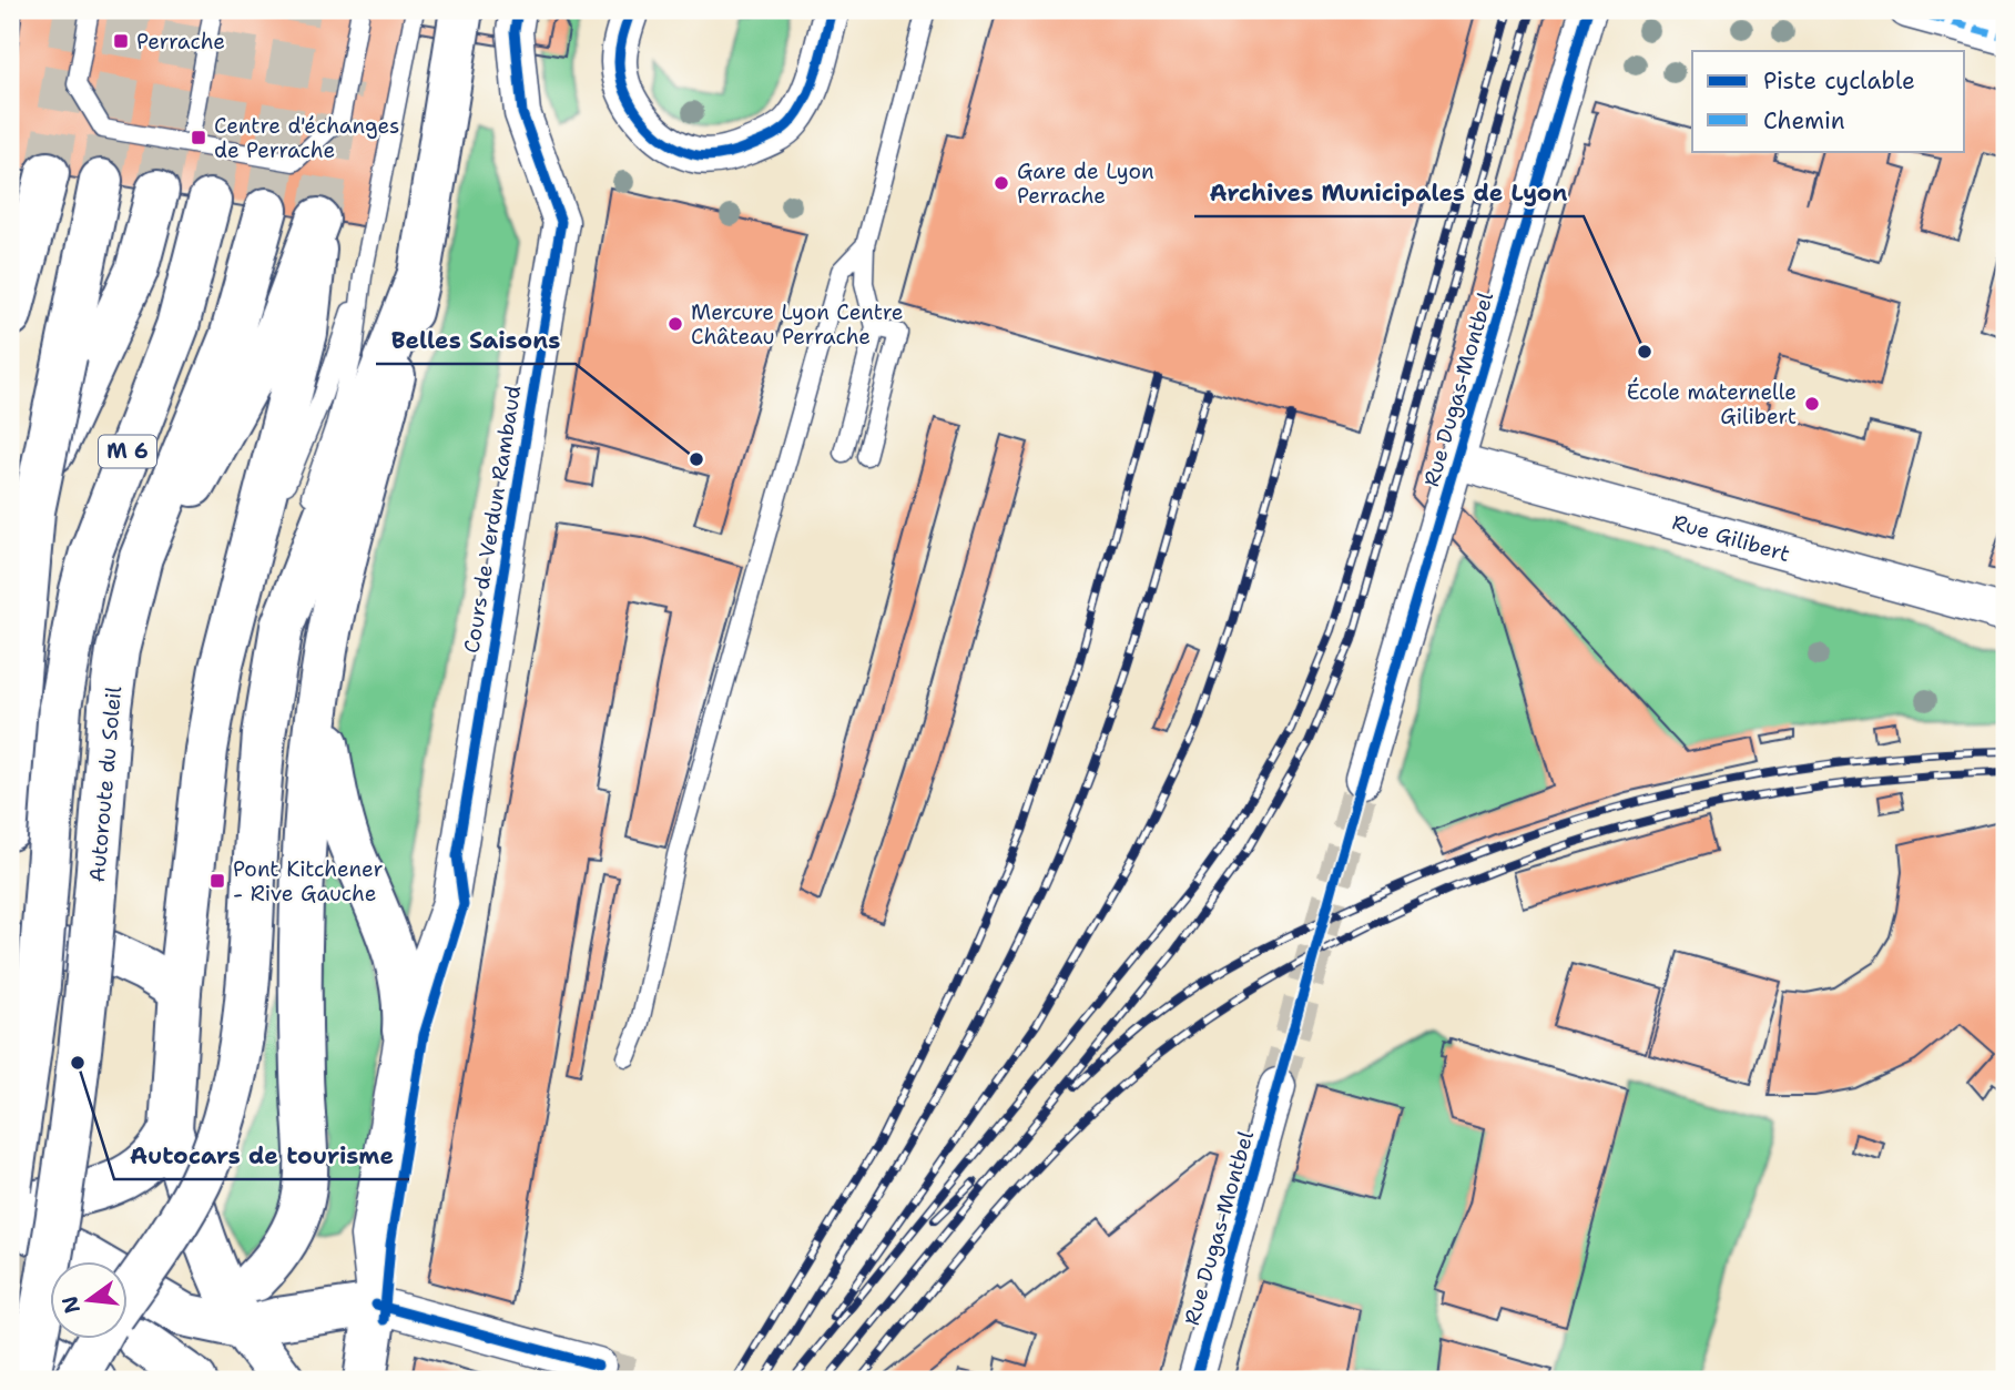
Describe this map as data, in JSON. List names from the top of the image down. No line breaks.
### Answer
{"streets":{"main road":["M 6","Autoroute du Soleil"],"street":["Rue Dugas-Montbel","Cours de Verdun Rambaud","Rue Gilibert"]},"crossings":[["Rue Dugas-Montbel","Rue Gilibert"]],"places":{"transit":["Perrache","Centre d'échanges de Perrache","Pont Kitchener - Rive Gauche"],"other":["Gare de Lyon Perrache","Mercure Lyon Centre Château Perrache","Archives Municipales de Lyon","École maternelle Gilibert","Belles Saisons","Autocars de tourisme"]},"legend":["Piste cyclable","Chemin"],"north":"left"}
